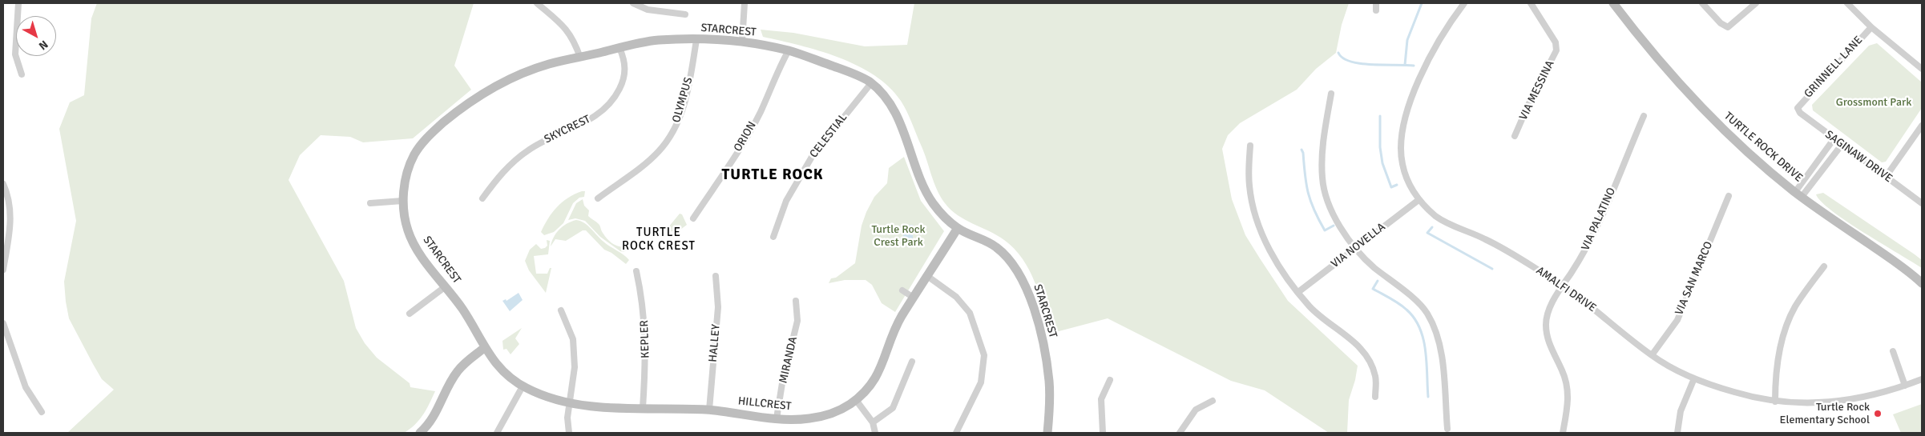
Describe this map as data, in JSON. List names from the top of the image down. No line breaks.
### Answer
{"streets":{"street":["STARCREST","GRINNELL LANE","VIA MESSINA","OLYMPUS","SKYCREST","CELESTIAL","ORION","TURTLE ROCK DRIVE","SAGINAW DRIVE","VIA PALATINO","VIA NOVELLA","VIA SAN MARCO","AMALFI DRIVE","KEPLER","HALLEY","MIRANDA","HILLCREST"]},"crossings":[["STARCREST","OLYMPUS"],["STARCREST","SKYCREST"],["STARCREST","CELESTIAL"],["STARCREST","ORION"],["STARCREST","HILLCREST"],["GRINNELL LANE","SAGINAW DRIVE"],["VIA PALATINO","AMALFI DRIVE"],["VIA NOVELLA","AMALFI DRIVE"],["VIA SAN MARCO","AMALFI DRIVE"],["KEPLER","HILLCREST"],["HALLEY","HILLCREST"],["MIRANDA","HILLCREST"]],"districts":["TURTLE ROCK","TURTLE ROCK CREST"],"parks":["Grossmont Park","Turtle Rock Crest Park"],"places":["Turtle Rock Elementary School"],"north":"bottom right"}
